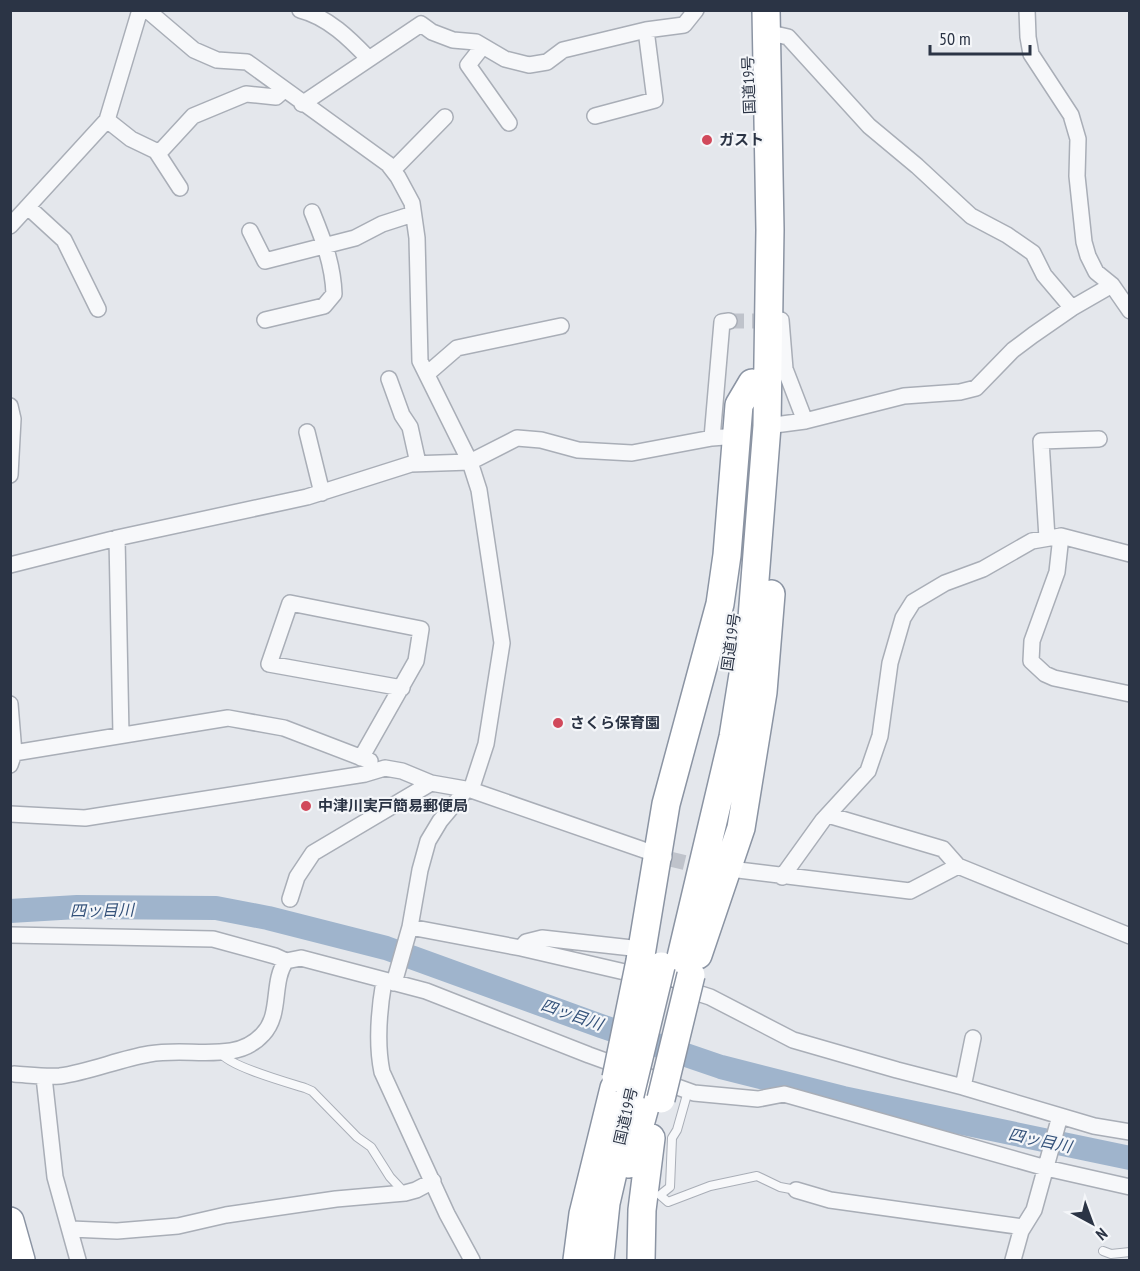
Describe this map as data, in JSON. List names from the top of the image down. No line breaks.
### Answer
{"streets":{"highway":["国道19号"]},"water":["四ッ目川"],"places":["ガスト","さくら保育園","中津川実戸簡易郵便局"],"scale_bar":"50 m","north":"bottom right"}
